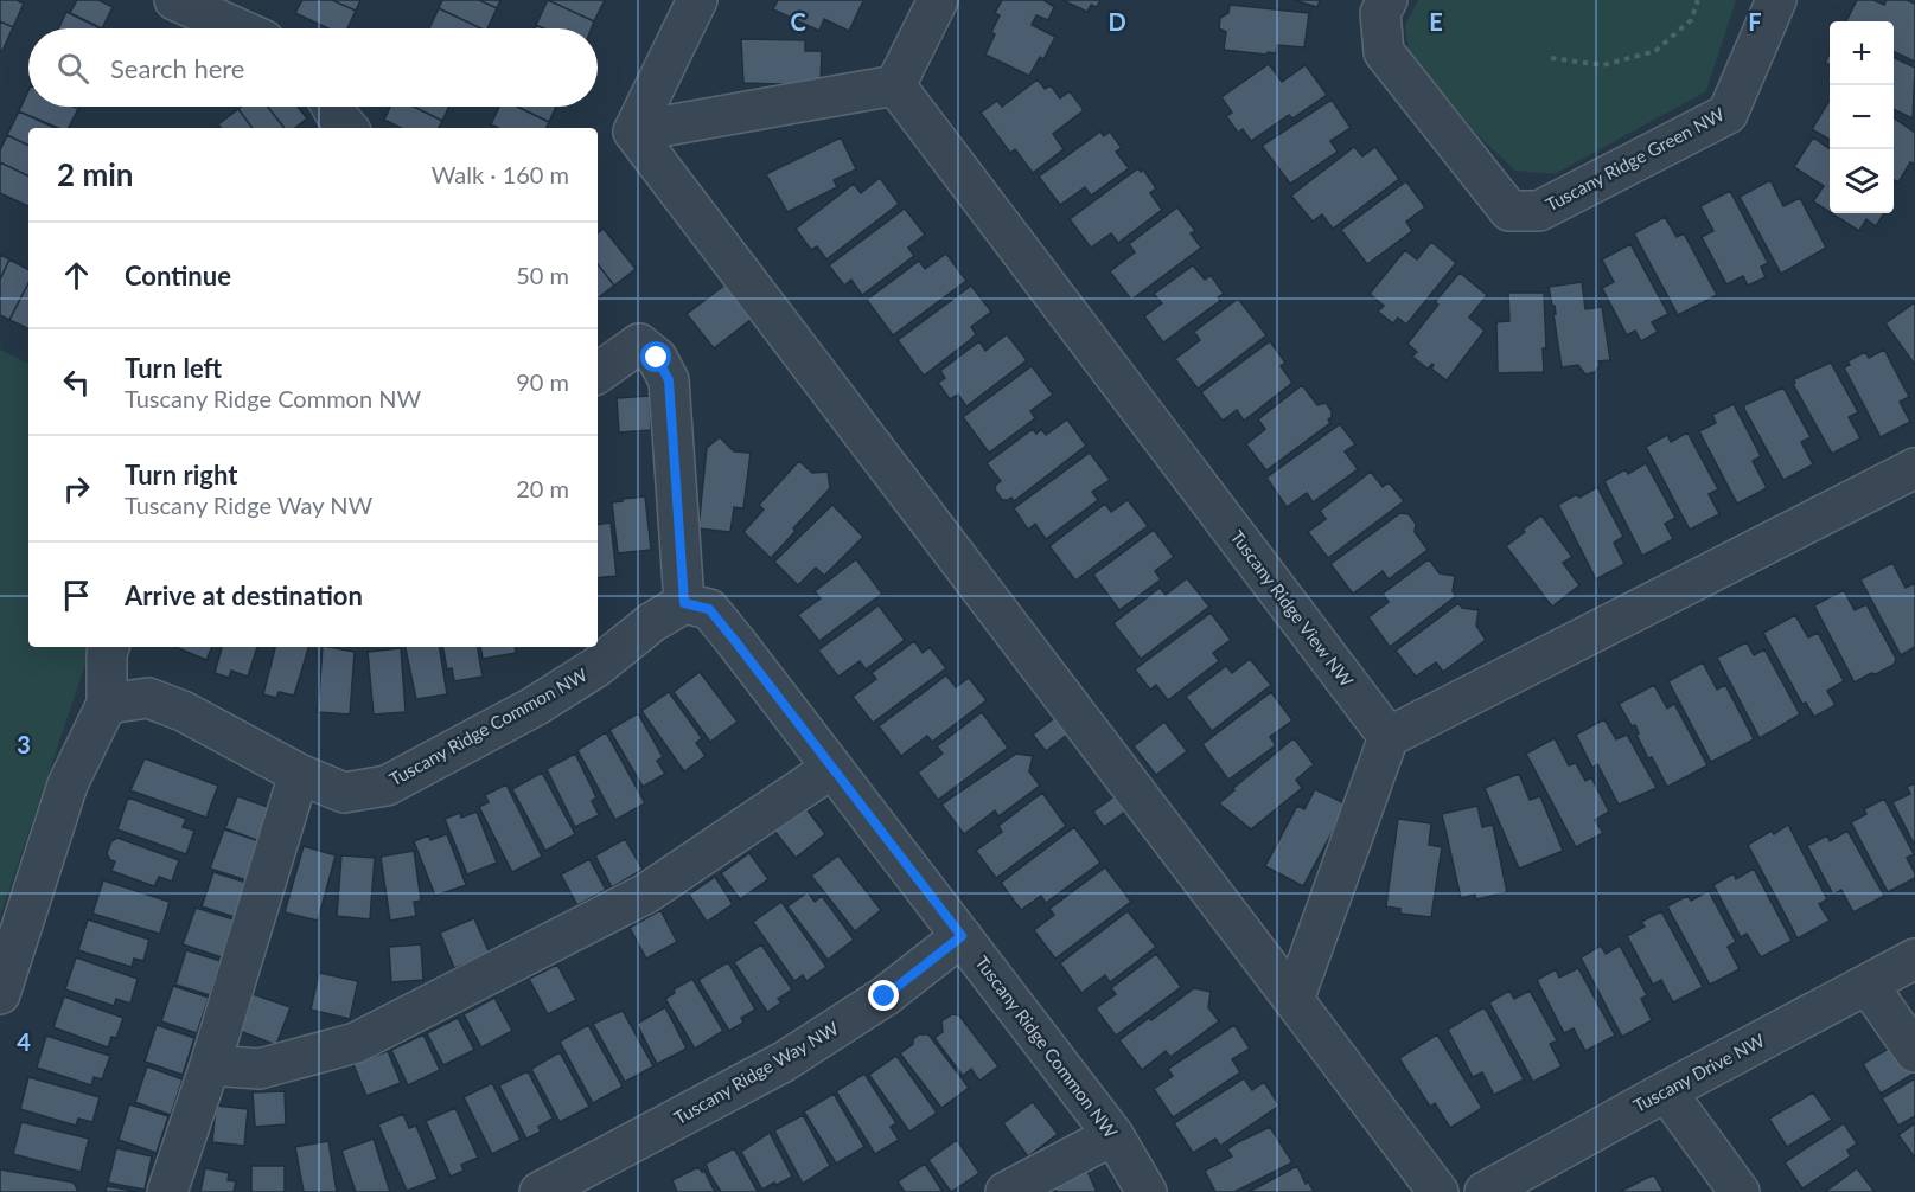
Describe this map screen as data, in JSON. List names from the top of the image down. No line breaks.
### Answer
{"streets":{"street":["Tuscany Ridge Green NW","Tuscany Ridge View NW","Tuscany Ridge Common NW","Tuscany Ridge Way NW","Tuscany Drive NW"]},"crossings":[["Tuscany Ridge Common NW","Tuscany Ridge Way NW"]],"page":{"map_buttons":["+","−"],"search":"Search here","heading":["2 min","Walk · 160 m"],"list":[["Continue","50 m"],["Turn left","Tuscany Ridge Common NW","90 m"],["Turn right","Tuscany Ridge Way NW","20 m"],"Arrive at destination"]},"grid":{"columns":["C","D","E","F"],"rows":["3","4"]}}
